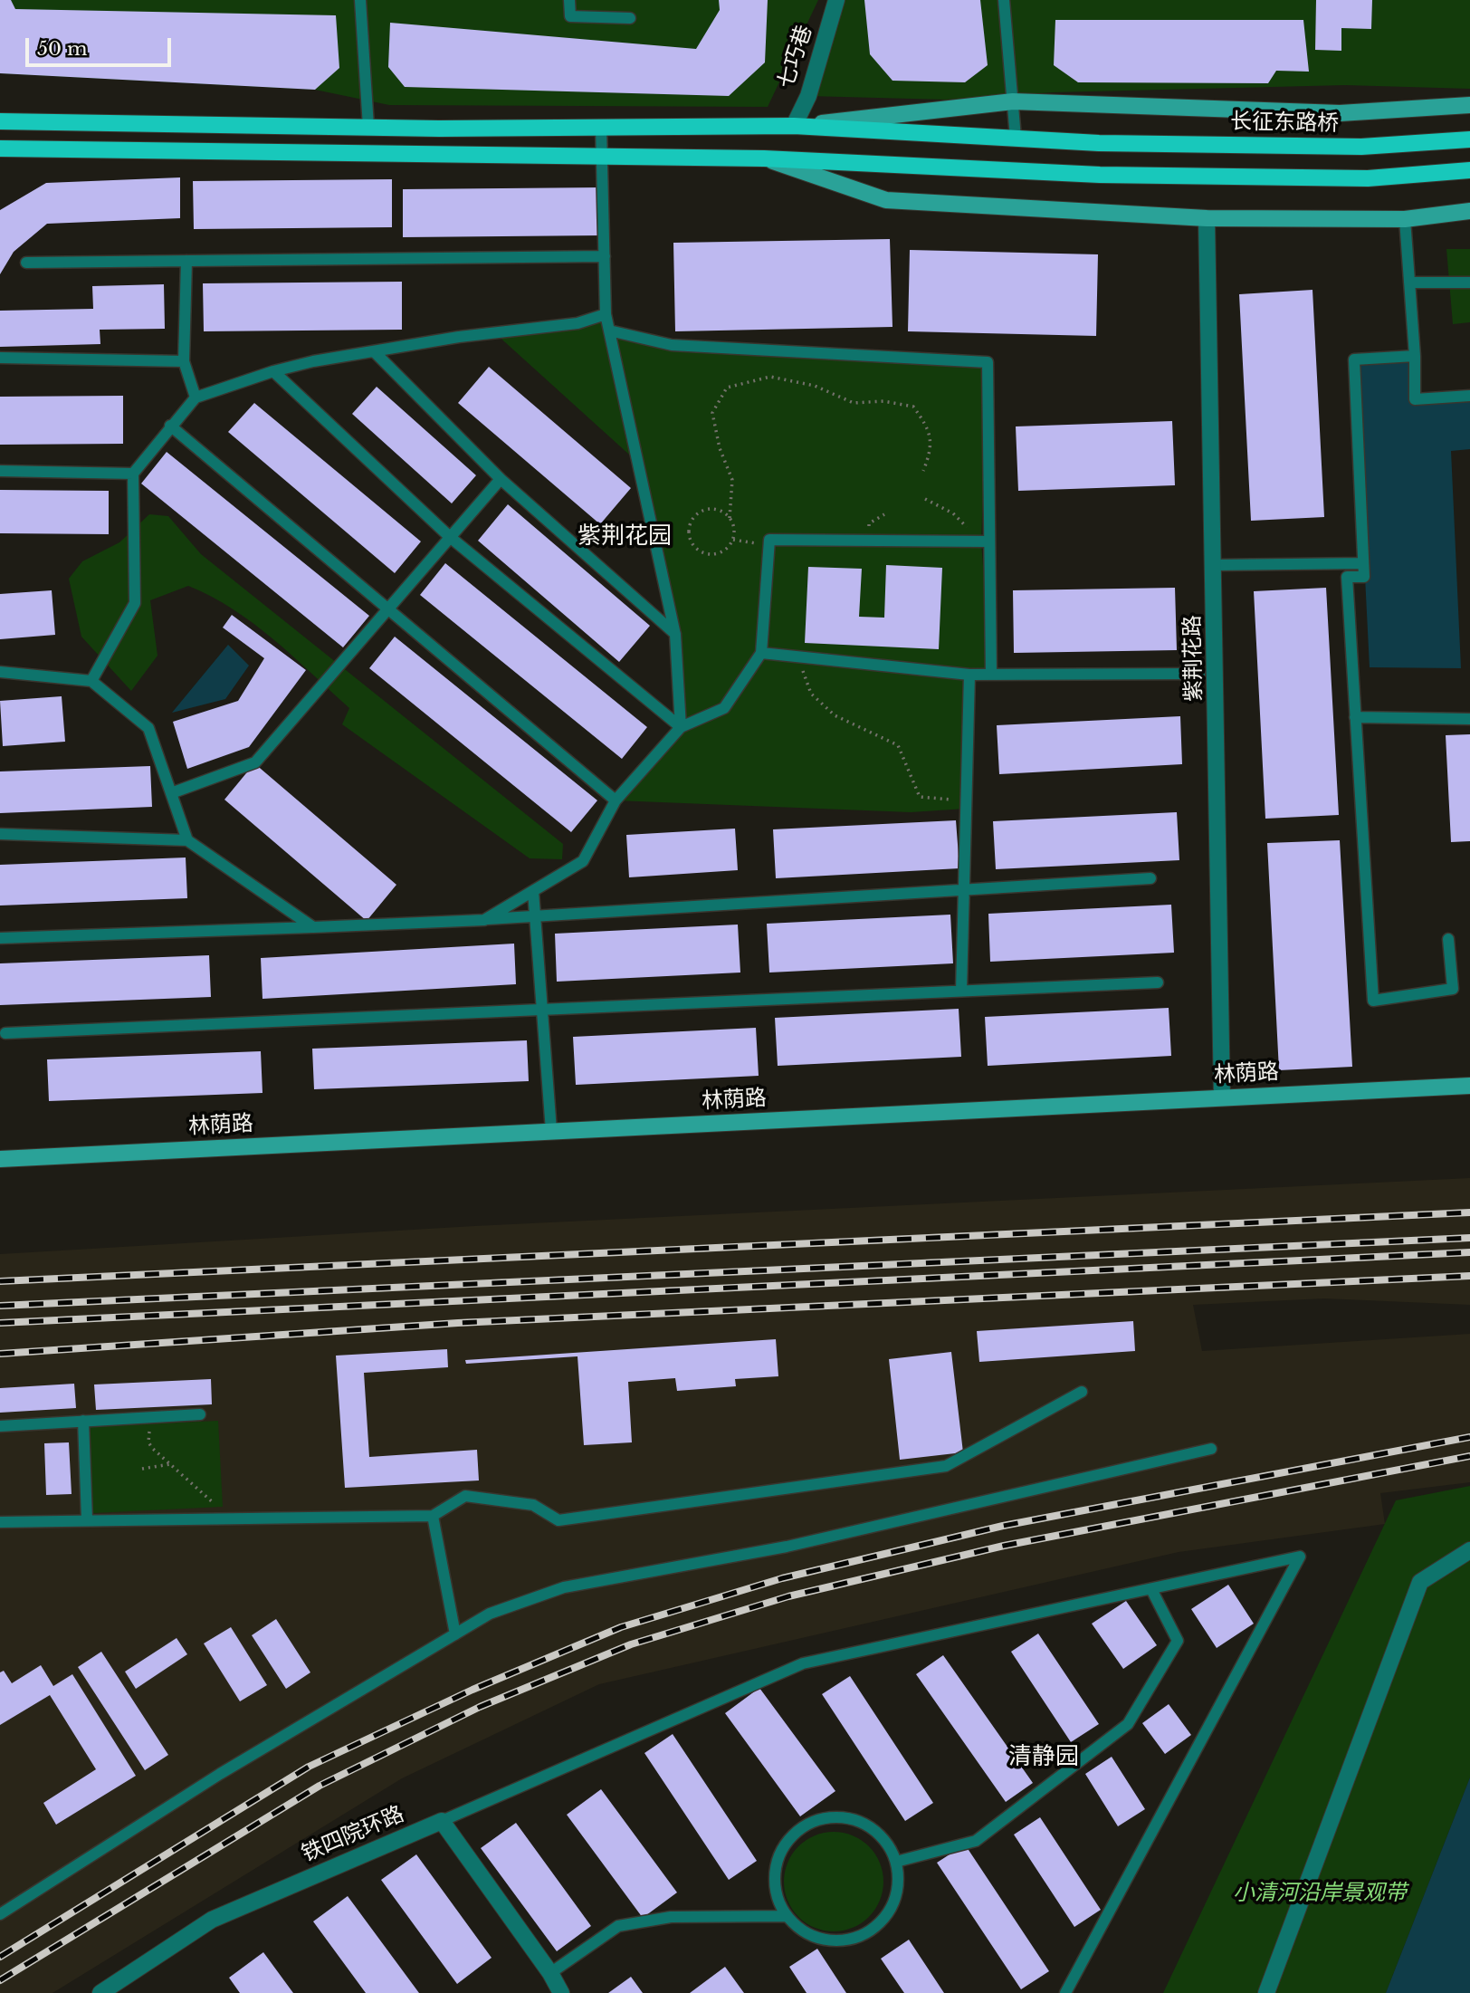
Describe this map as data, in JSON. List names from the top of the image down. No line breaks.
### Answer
{"streets":{"main road":["长征东路桥"],"street":["七巧巷","紫荆花路","林荫路","铁四院环路"]},"crossings":[["七巧巷","长征东路桥"],["紫荆花路","林荫路"]],"districts":["紫荆花园","清静园"],"parks":["小清河沿岸景观带"],"scale_bar":"50 m"}
